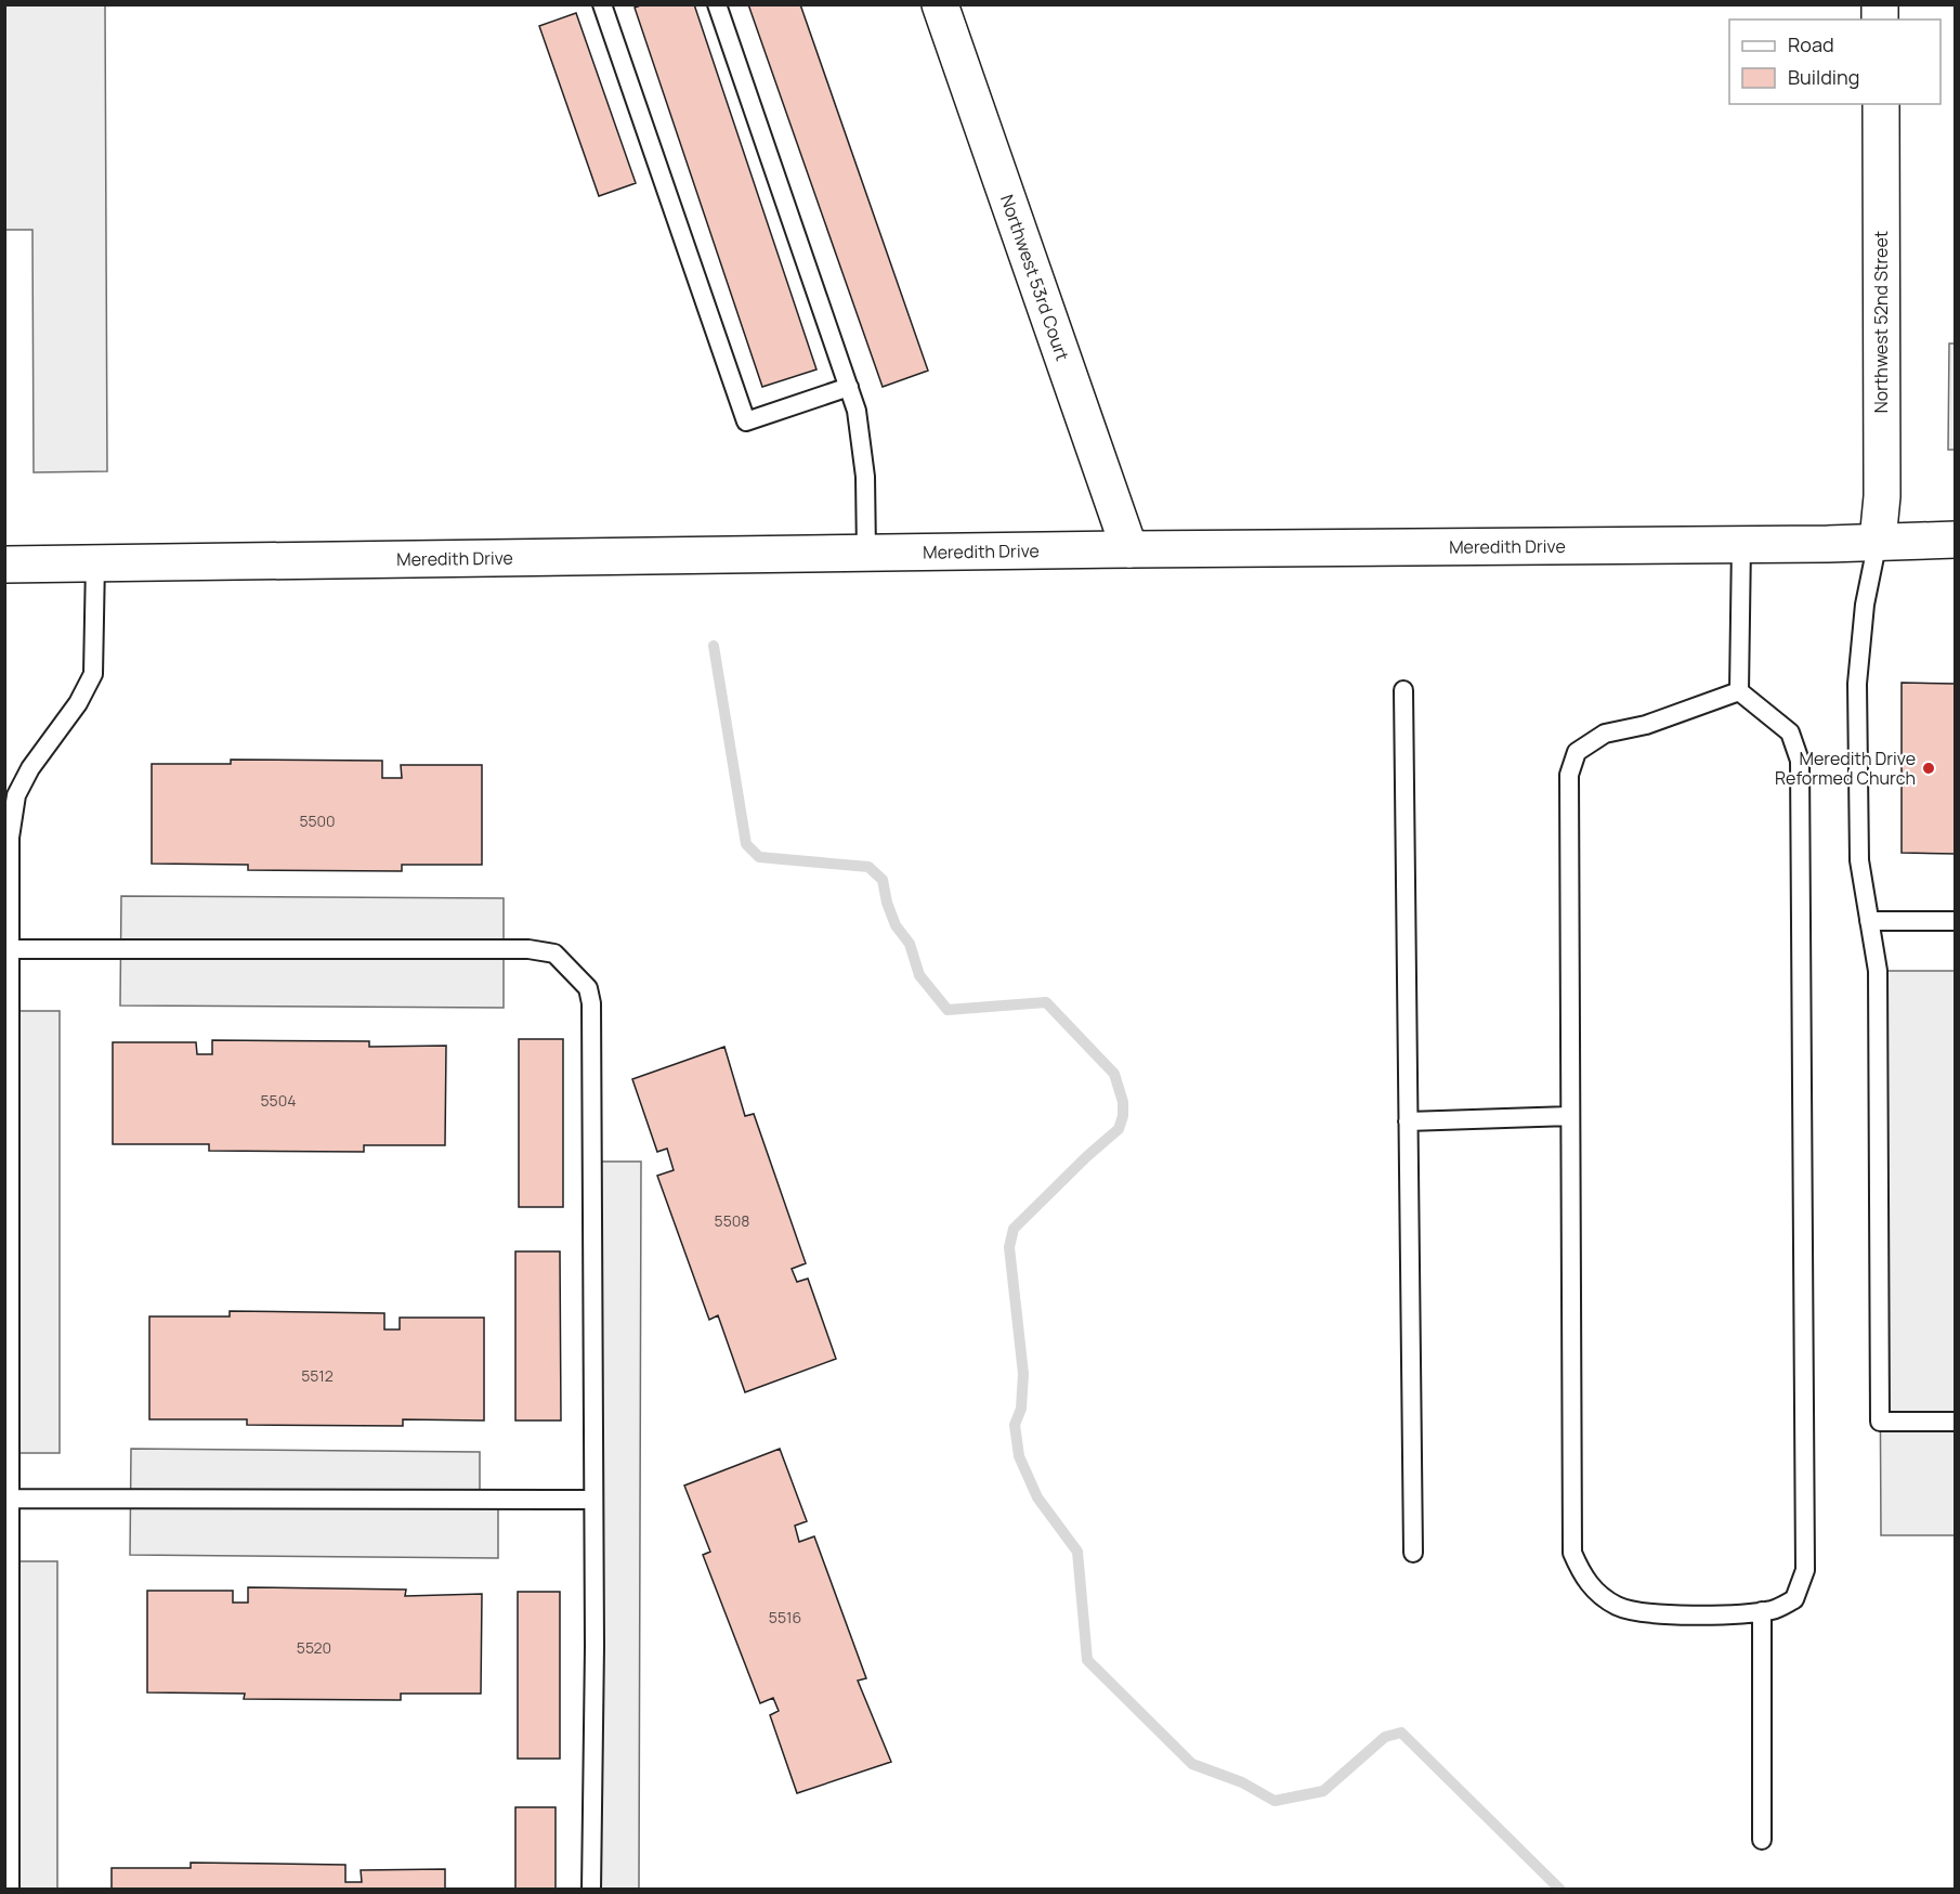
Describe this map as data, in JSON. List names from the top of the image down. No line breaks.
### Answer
{"streets":{"main road":["Northwest 53rd Court","Northwest 52nd Street","Meredith Drive"]},"crossings":[["Northwest 53rd Court","Meredith Drive"],["Northwest 52nd Street","Meredith Drive"]],"places":["Meredith Drive Reformed Church"],"house_numbers":["5500","5504","5508","5512","5516","5520"],"legend":["Road","Building"]}
